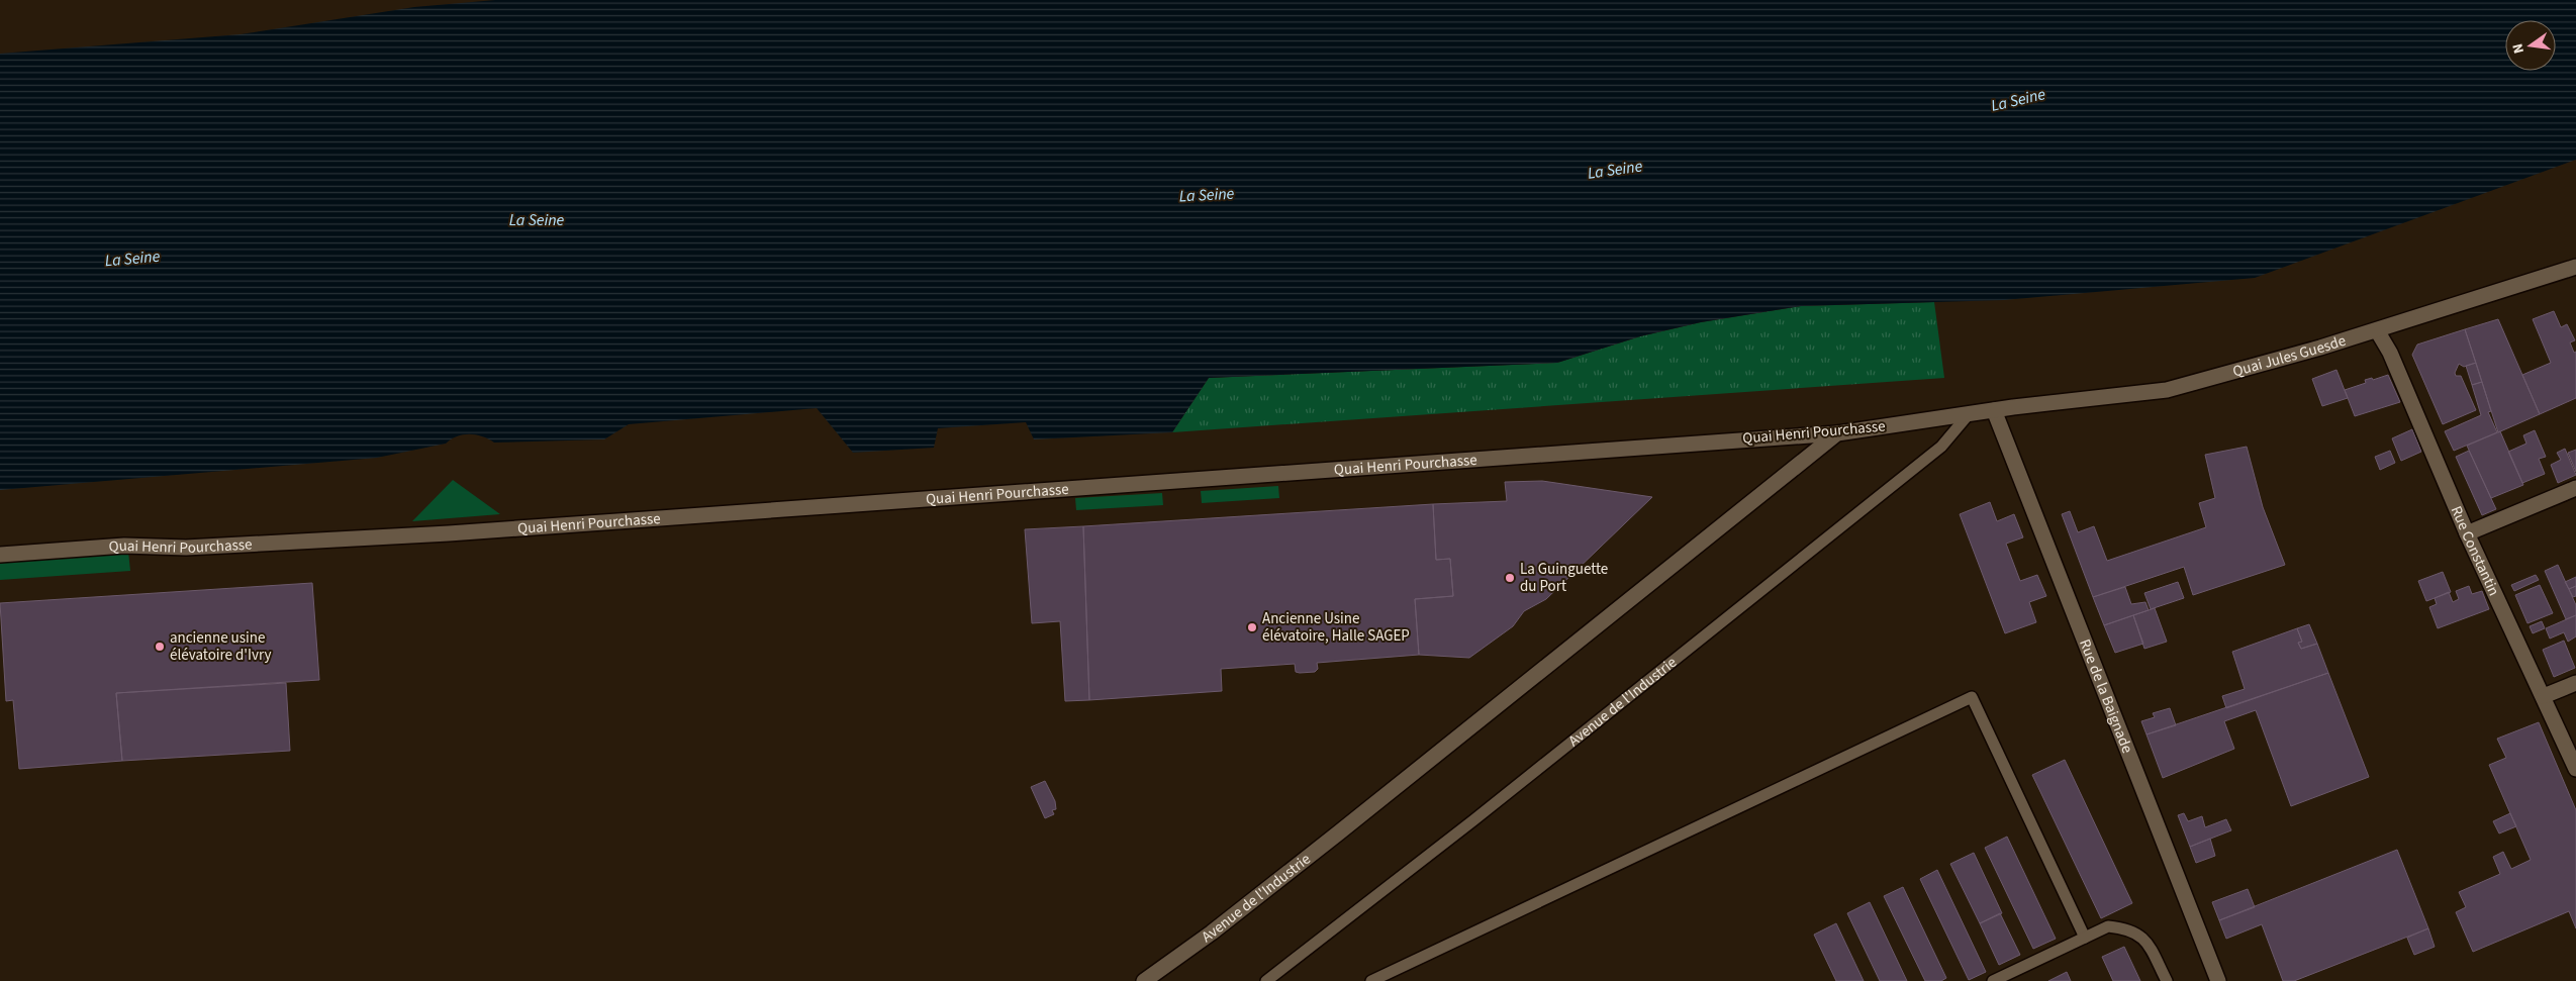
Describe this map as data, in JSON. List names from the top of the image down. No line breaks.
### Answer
{"streets":{"street":["Quai Jules Guesde","Quai Henri Pourchasse","Rue Constantin","Rue de la Baignade","Avenue de l'Industrie"]},"crossings":[["Quai Jules Guesde","Quai Henri Pourchasse"],["Quai Jules Guesde","Rue Constantin"],["Quai Jules Guesde","Rue de la Baignade"],["Quai Henri Pourchasse","Rue de la Baignade"],["Quai Henri Pourchasse","Avenue de l'Industrie"]],"water":["La Seine"],"places":["La Guinguette du Port","Ancienne Usine élévatoire, Halle SAGEP","ancienne usine élévatoire d'Ivry"],"north":"left"}
